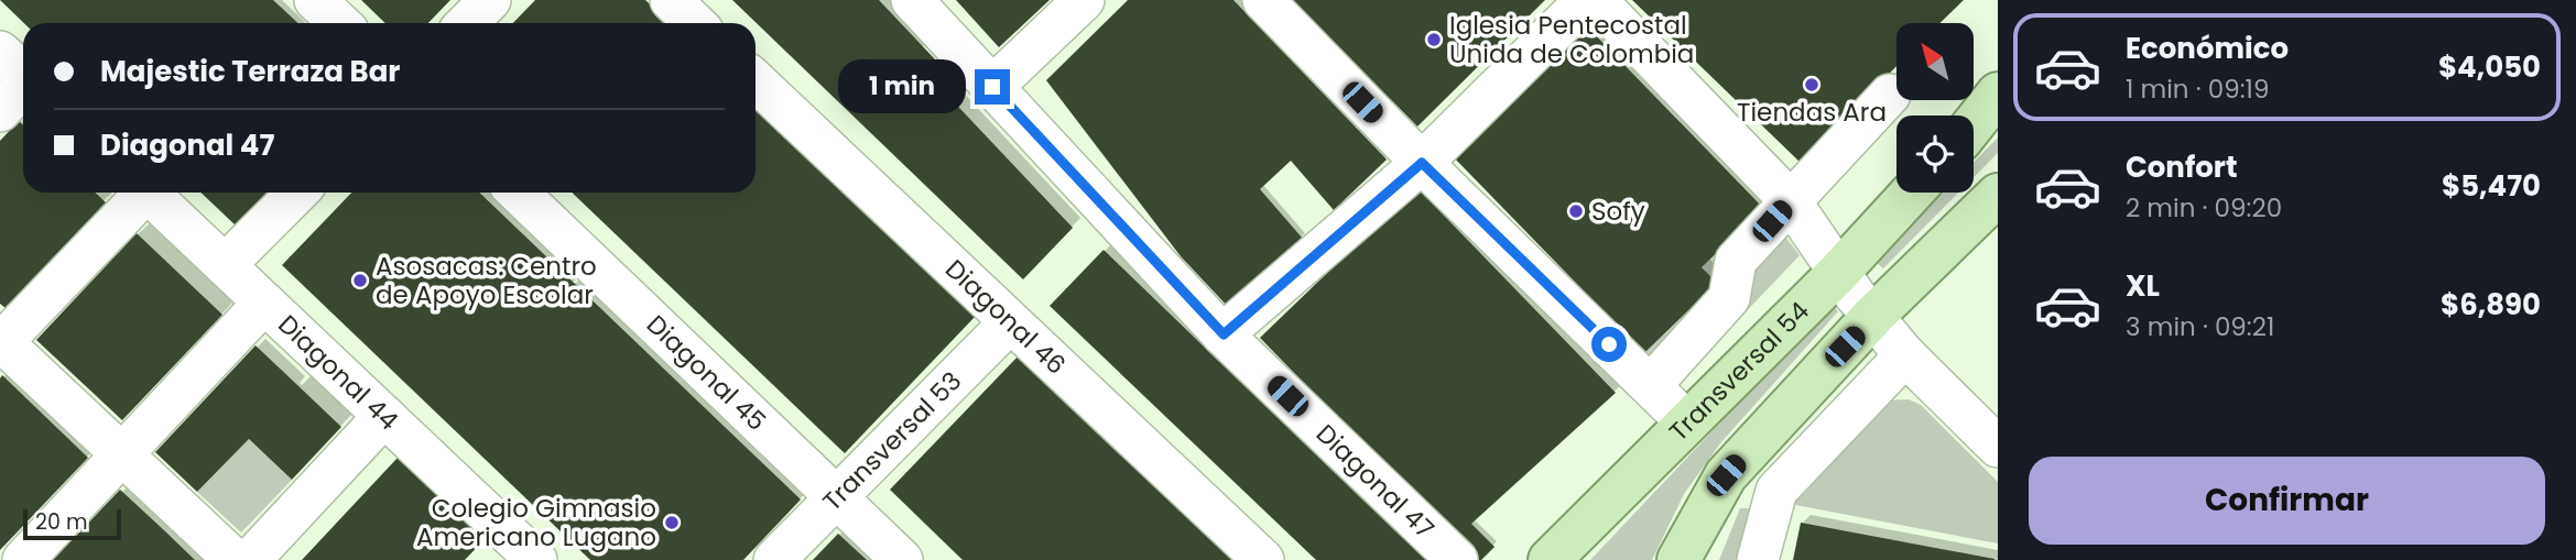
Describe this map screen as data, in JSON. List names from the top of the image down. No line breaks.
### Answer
{"streets":{"main road":["Transversal 54"],"street":["Diagonal 46","Diagonal 44","Diagonal 45","Transversal 53","Diagonal 47"]},"crossings":[["Diagonal 46","Transversal 53"],["Diagonal 45","Transversal 53"]],"places":["Iglesia Pentecostal Unida de Colombia","Tiendas Ara","Sofy","Asosacas: Centro de Apoyo Escolar","Colegio Gimnasio Americano Lugano"],"scale_bar":"20 m","north":"top left","page":{"list":[{"name":"Económico","note":"1 min · 09:19","value":"$4,050"},{"name":"Confort","note":"2 min · 09:20","value":"$5,470"},{"name":"XL","note":"3 min · 09:21","value":"$6,890"}],"banner":["Majestic Terraza Bar","Diagonal 47"],"bubble":"1 min","buttons":"Confirmar","scale":"20 m"}}
